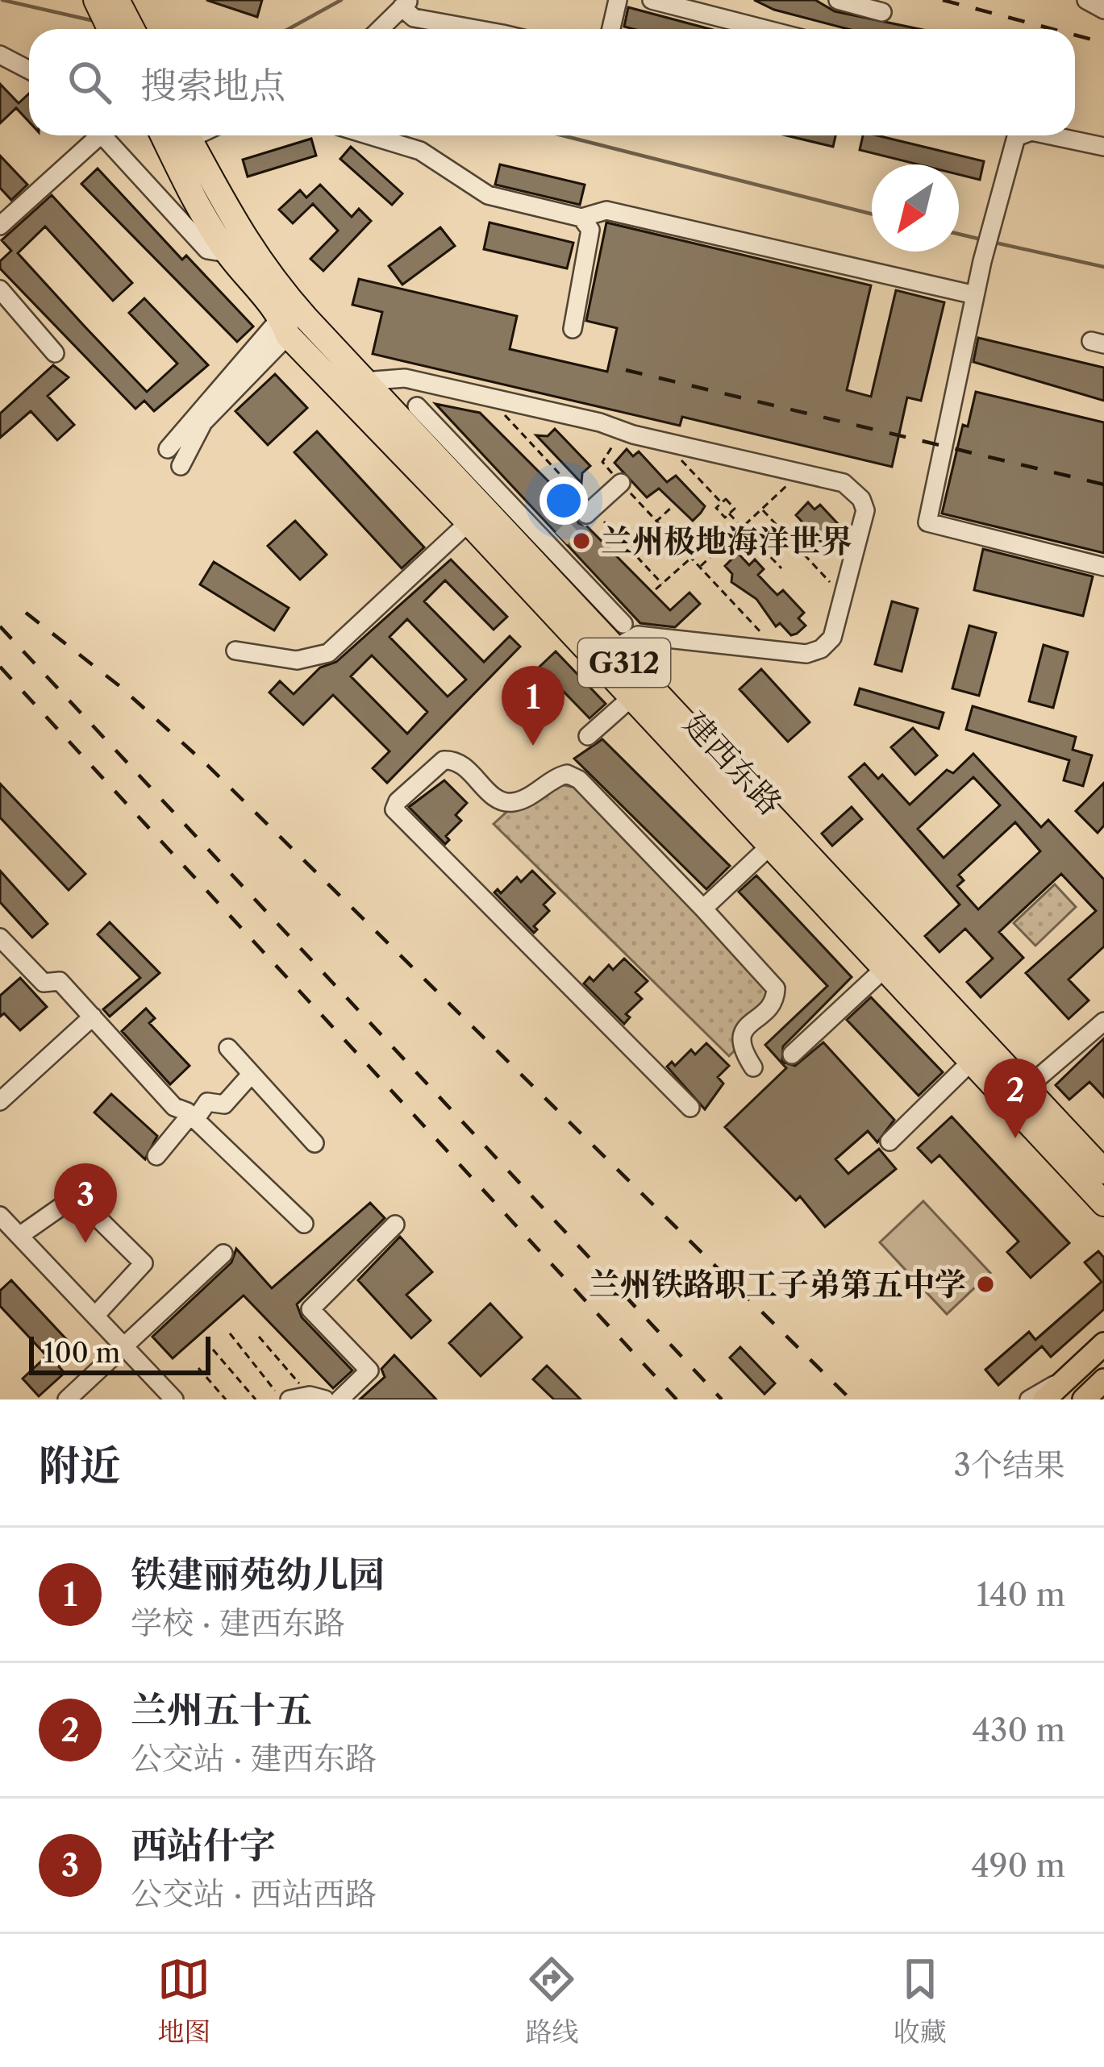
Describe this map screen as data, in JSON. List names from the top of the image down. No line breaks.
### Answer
{"streets":{"highway":["G312","建西东路"]},"places":["兰州极地海洋世界","兰州铁路职工子弟第五中学"],"scale_bar":"100 m","north":"bottom left","page":{"search":"搜索地点","pins":["1","2","3"],"scale":"100 m","heading":["附近","3个结果"],"list":[{"mark":"1","name":"铁建丽苑幼儿园","note":"学校 · 建西东路","value":"140 m"},{"mark":"2","name":"兰州五十五","note":"公交站 · 建西东路","value":"430 m"},{"mark":"3","name":"西站什字","note":"公交站 · 西站西路","value":"490 m"}],"nav":["地图","路线","收藏"]}}
